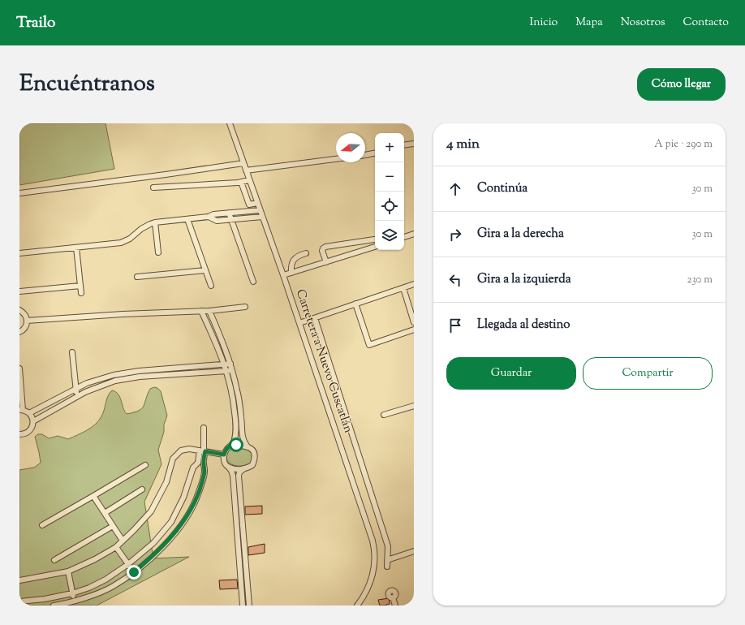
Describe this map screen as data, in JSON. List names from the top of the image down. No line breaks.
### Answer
{"streets":{"street":["Carretera a Nuevo Cuscatlán"]},"north":"left","page":{"header":"Trailo","nav":["Inicio","Mapa","Nosotros","Contacto"],"title":"Encuéntranos","buttons":["Cómo llegar",["Guardar","Compartir"]],"heading":["4 min","A pie · 290 m"],"map_buttons":["+","−"],"list":[["Continúa","30 m"],["Gira a la derecha","30 m"],["Gira a la izquierda","230 m"],"Llegada al destino"]}}
